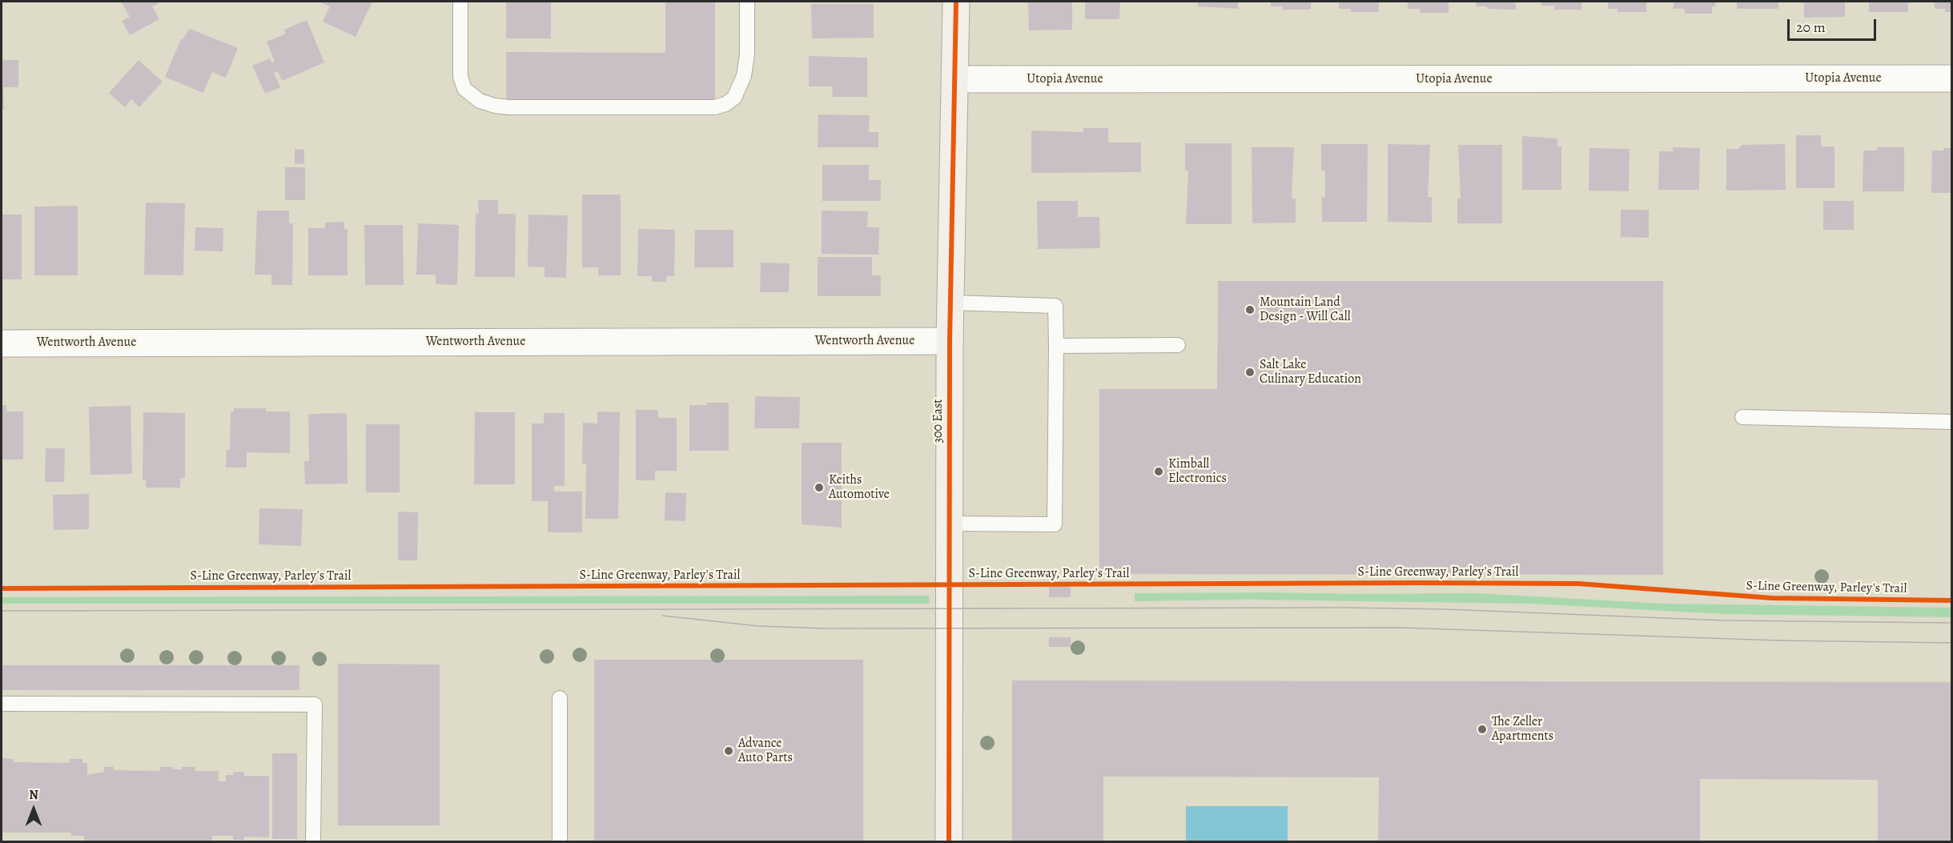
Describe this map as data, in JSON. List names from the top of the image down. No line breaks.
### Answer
{"streets":{"street":["Utopia Avenue","Wentworth Avenue","300 East"],"cycle path":["S-Line Greenway, Parley's Trail"]},"crossings":[["Utopia Avenue","300 East"],["Wentworth Avenue","300 East"]],"places":["Mountain Land Design - Will Call","Salt Lake Culinary Education","Kimball Electronics","Keiths Automotive","The Zeller Apartments","Advance Auto Parts"],"scale_bar":"20 m","north":"top"}
